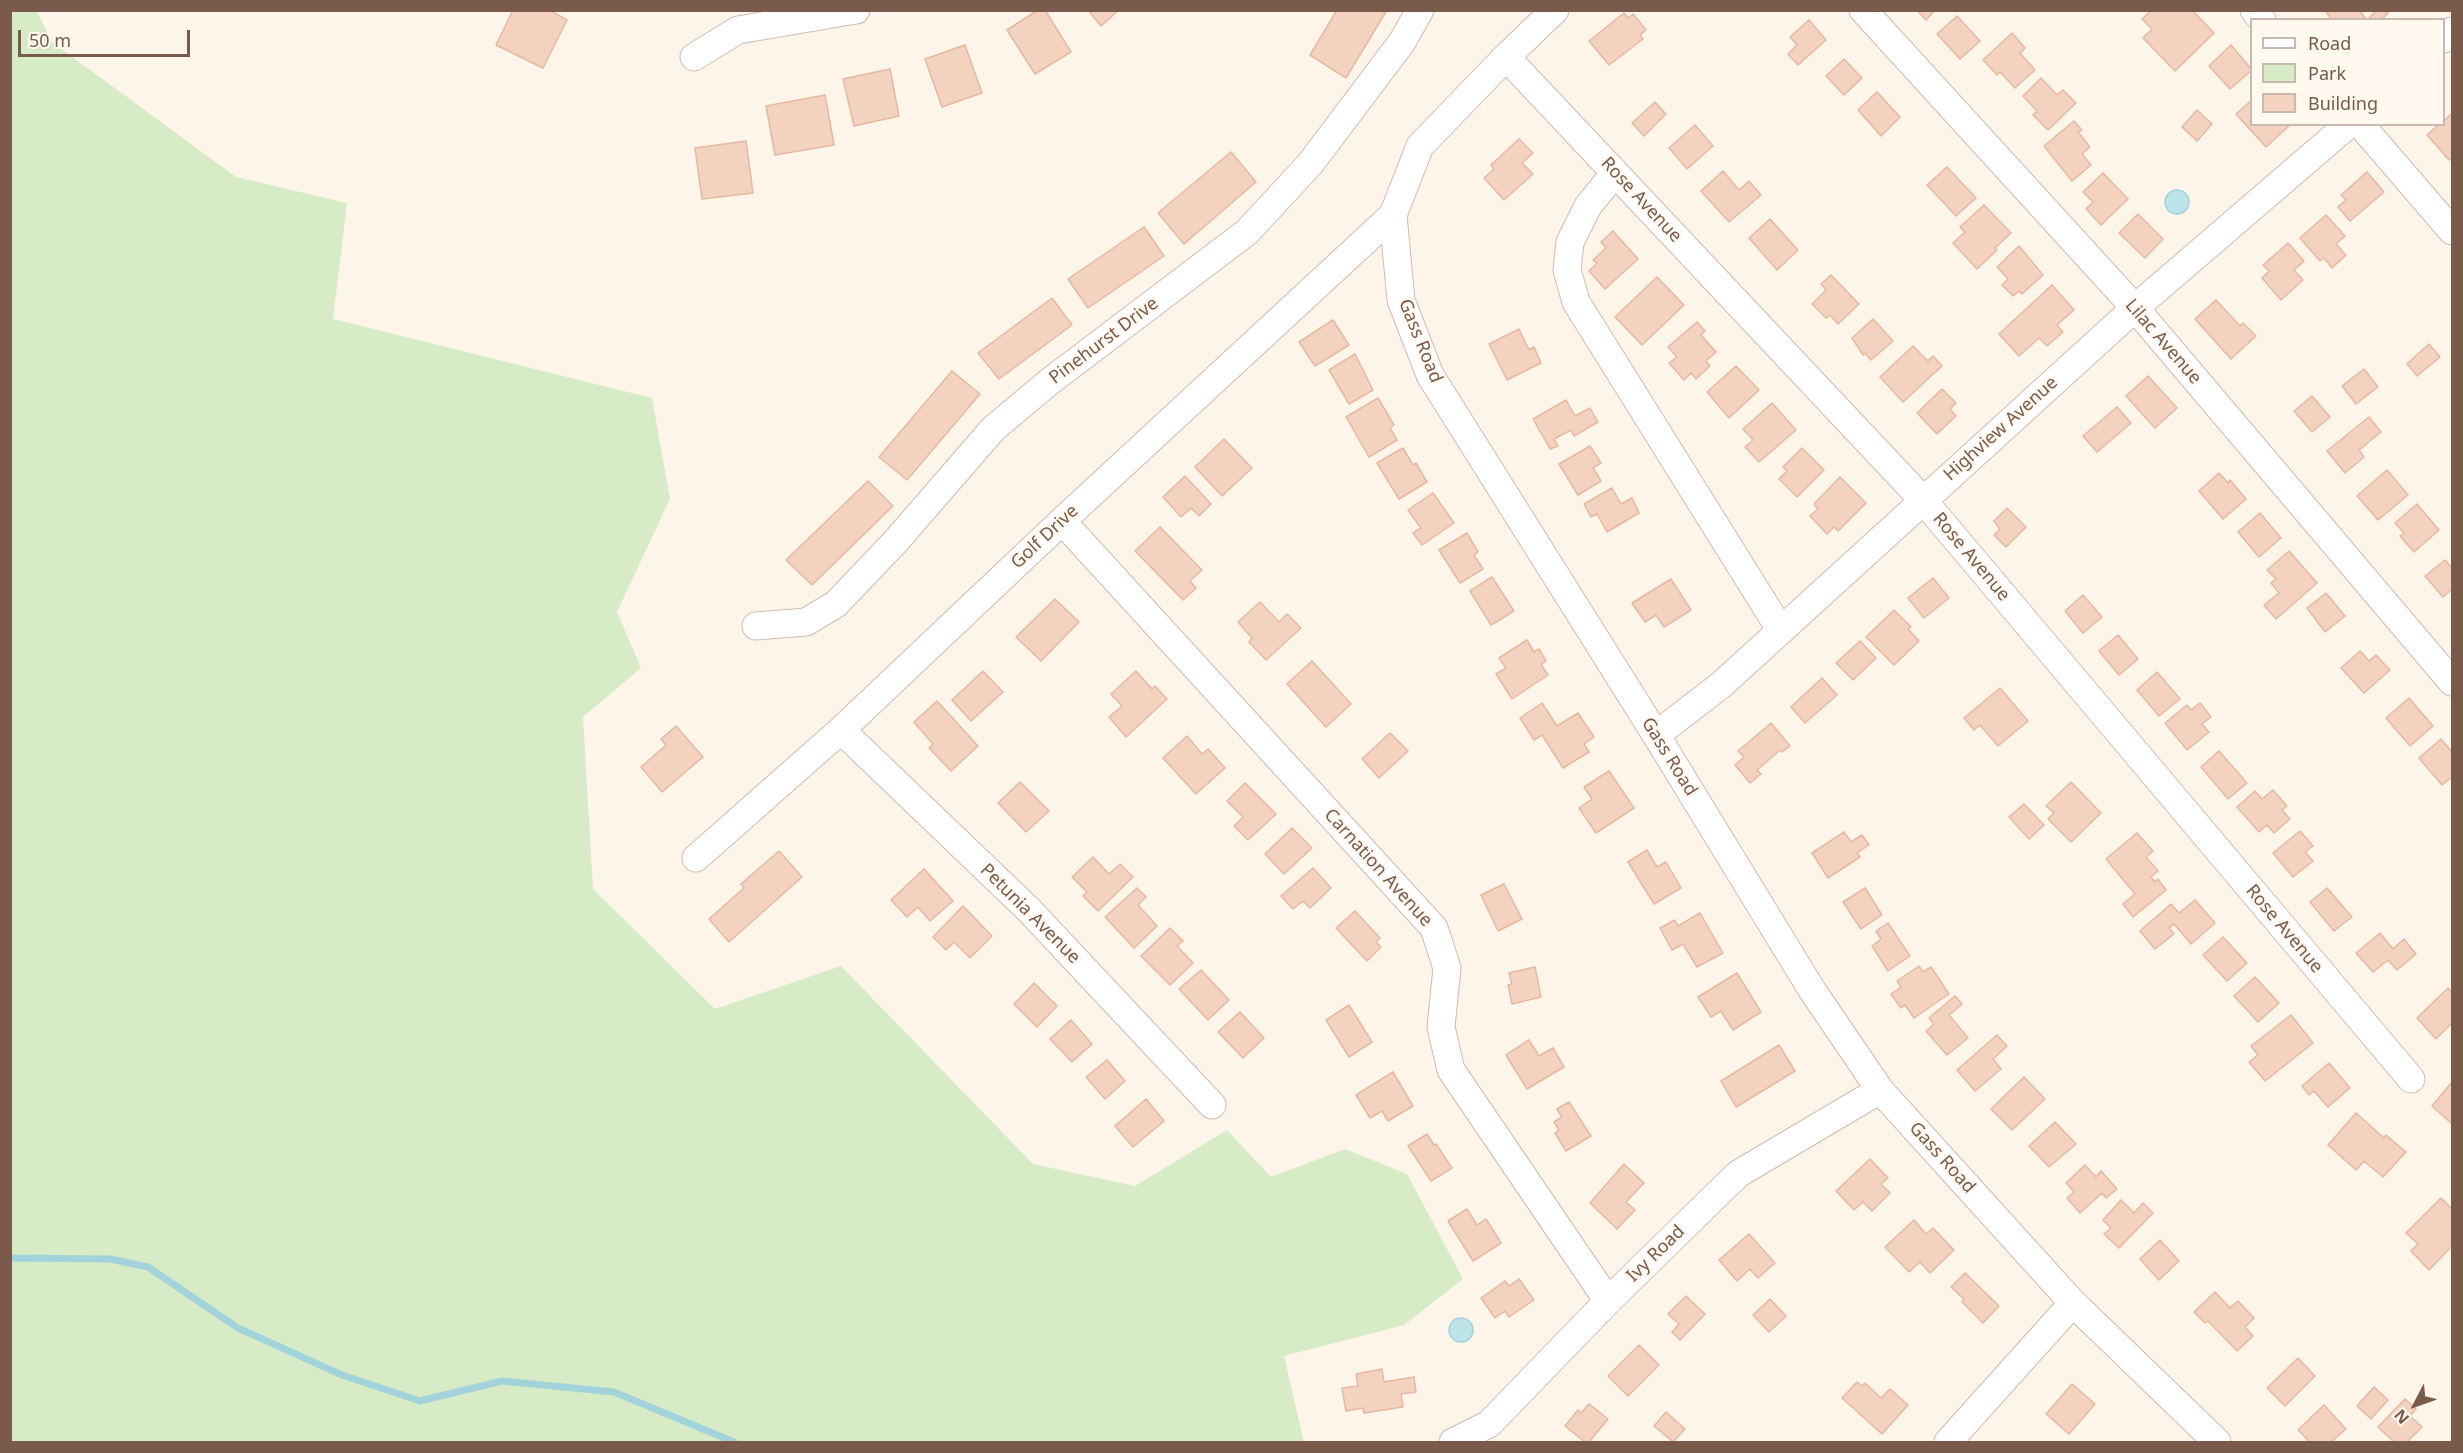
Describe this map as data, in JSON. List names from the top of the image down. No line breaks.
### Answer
{"streets":{"street":["Rose Avenue","Pinehurst Drive","Gass Road","Lilac Avenue","Highview Avenue","Golf Drive","Carnation Avenue","Petunia Avenue","Ivy Road"]},"crossings":[["Rose Avenue","Gass Road"],["Rose Avenue","Highview Avenue"],["Gass Road","Highview Avenue"],["Gass Road","Golf Drive"],["Gass Road","Ivy Road"],["Lilac Avenue","Highview Avenue"],["Golf Drive","Carnation Avenue"],["Golf Drive","Petunia Avenue"],["Carnation Avenue","Ivy Road"]],"legend":["Road","Park","Building"],"scale_bar":"50 m","north":"bottom left"}
